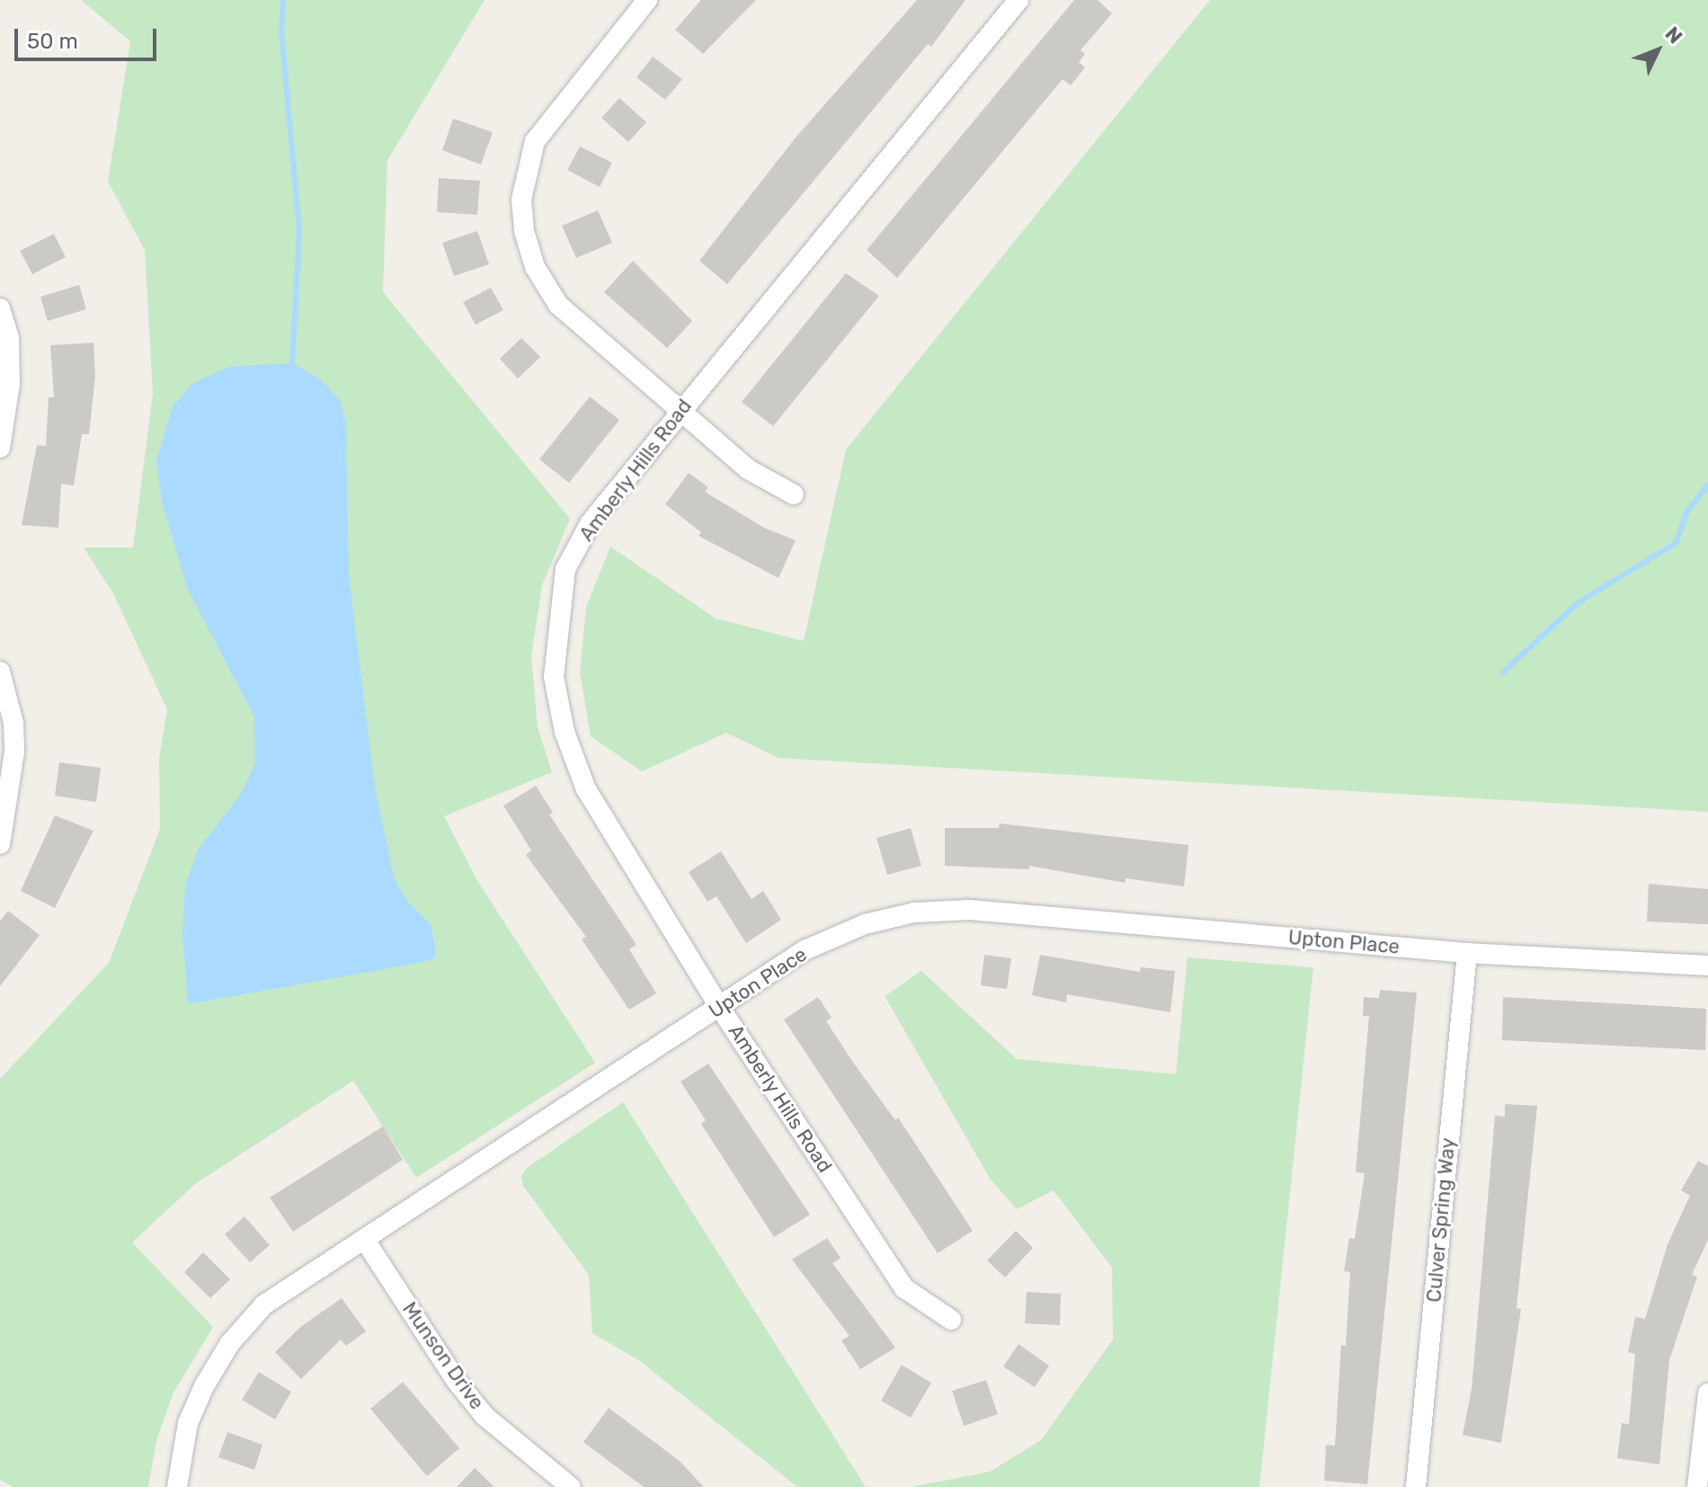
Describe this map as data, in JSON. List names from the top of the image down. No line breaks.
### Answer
{"streets":{"street":["Amberly Hills Road","Upton Place","Culver Spring Way","Munson Drive"]},"crossings":[["Amberly Hills Road","Upton Place"],["Upton Place","Culver Spring Way"],["Upton Place","Munson Drive"]],"scale_bar":"50 m","north":"top right"}
